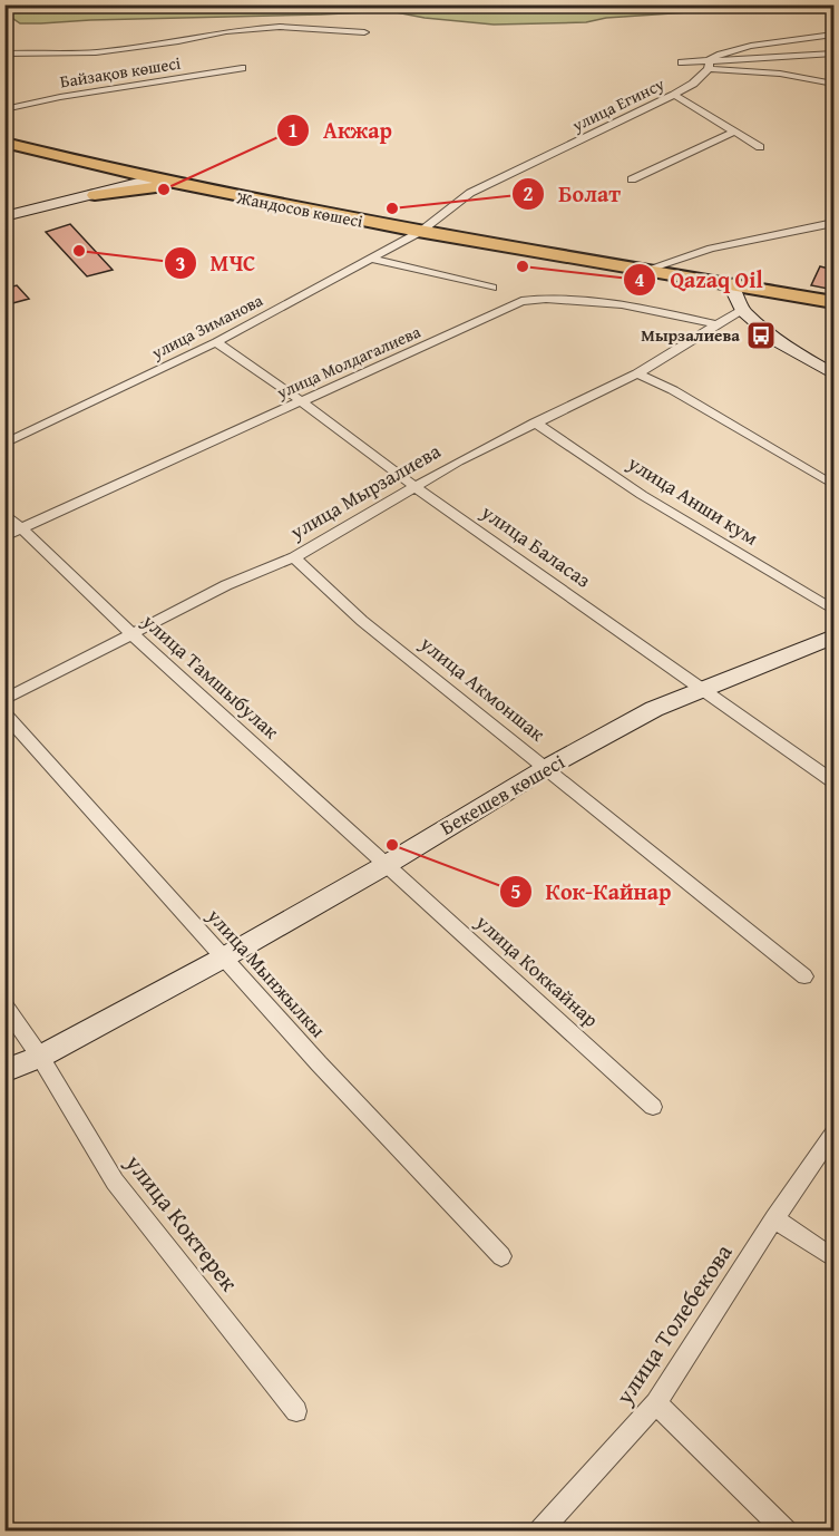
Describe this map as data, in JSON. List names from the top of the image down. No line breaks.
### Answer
{"streets":{"main road":["Жандосов көшесі","Бекешев көшесі"],"street":["Байзақов көшесі","улица Егинсу","улица Зиманова","улица Молдагалиева","улица Мырзалиева","улица Анши кум","улица Баласаз","улица Тамшыбулак","улица Акмоншак","улица Коккайнар","улица Мынжылкы","улица Коктерек","улица Толебекова"]},"crossings":[["улица Егинсу","Жандосов көшесі"],["улица Егинсу","улица Зиманова"],["Жандосов көшесі","улица Зиманова"],["улица Зиманова","улица Баласаз"],["улица Молдагалиева","улица Мырзалиева"],["улица Молдагалиева","улица Баласаз"],["улица Молдагалиева","улица Тамшыбулак"],["улица Мырзалиева","улица Анши кум"],["улица Мырзалиева","улица Баласаз"],["улица Мырзалиева","улица Тамшыбулак"],["улица Мырзалиева","улица Акмоншак"],["улица Баласаз","Бекешев көшесі"],["улица Тамшыбулак","Бекешев көшесі"],["улица Тамшыбулак","улица Коккайнар"],["улица Акмоншак","Бекешев көшесі"],["Бекешев көшесі","улица Коккайнар"],["Бекешев көшесі","улица Мынжылкы"],["Бекешев көшесі","улица Коктерек"]],"places":{"other":["Акжар","Болат","МЧС","Qazaq Oil","Кок-Кайнар"],"bus stop":["Мырзалиева"]}}
